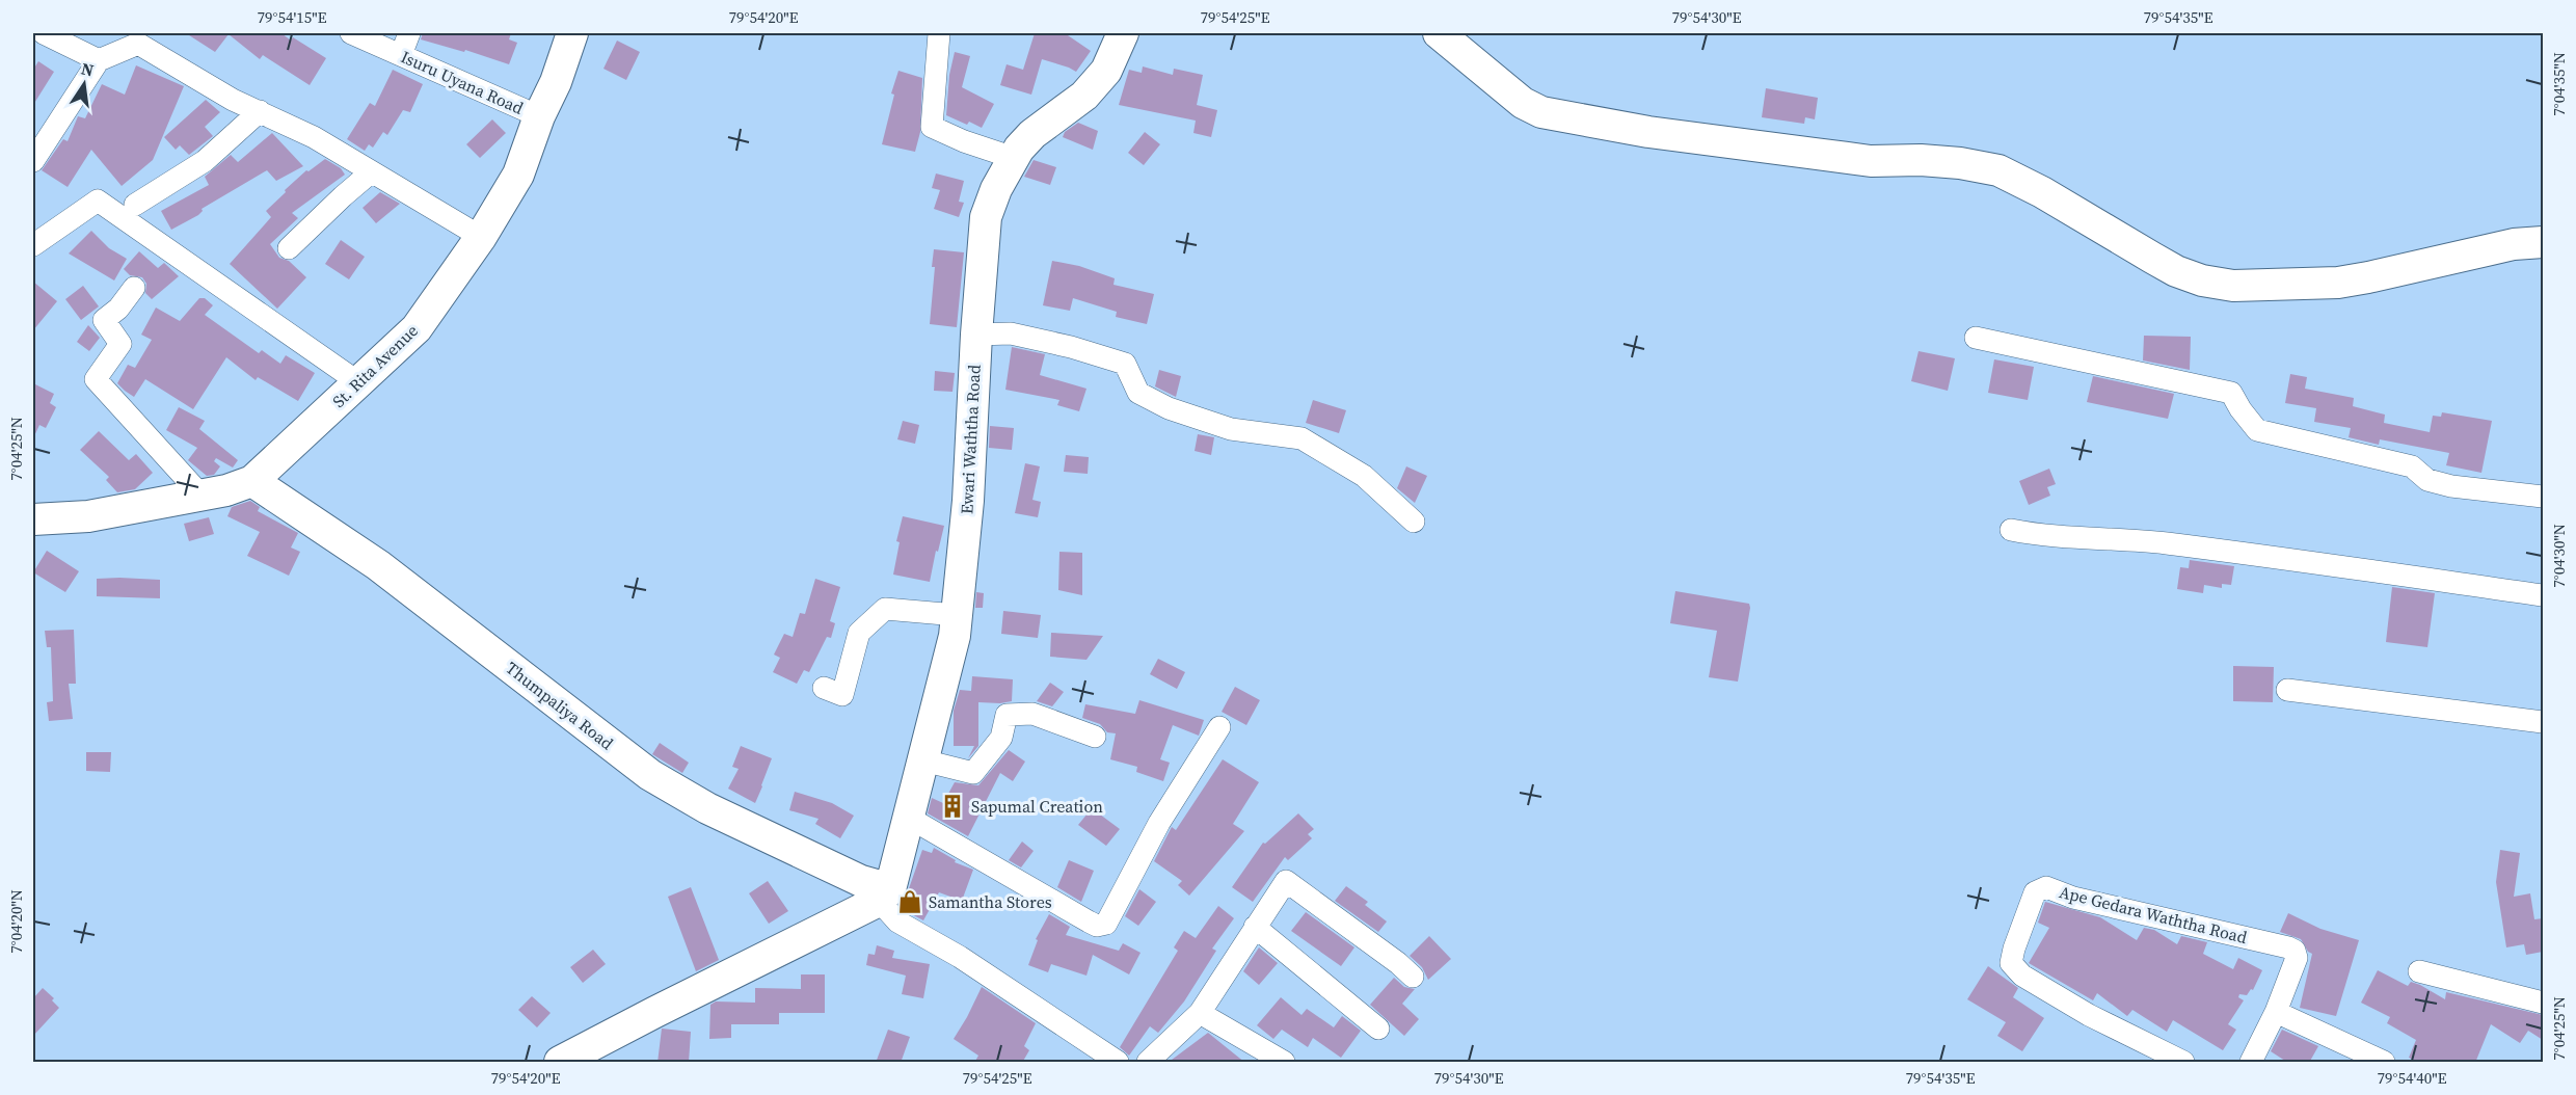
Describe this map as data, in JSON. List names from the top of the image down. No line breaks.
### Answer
{"streets":{"street":["Isuru Uyana Road","St. Rita Avenue","Ewari Waththa Road","Thumpaliya Road","Ape Gedara Waththa Road"]},"crossings":[["Isuru Uyana Road","St. Rita Avenue"],["St. Rita Avenue","Thumpaliya Road"],["Ewari Waththa Road","Thumpaliya Road"]],"places":{"building":["Sapumal Creation"],"shop":["Samantha Stores"]},"north":"top","coordinates":["79°54'15\"E","79°54'20\"E","79°54'25\"E","79°54'30\"E","79°54'35\"E","7°04'35\"N","7°04'25\"N","7°04'30\"N","7°04'20\"N","79°54'40\"E"]}
